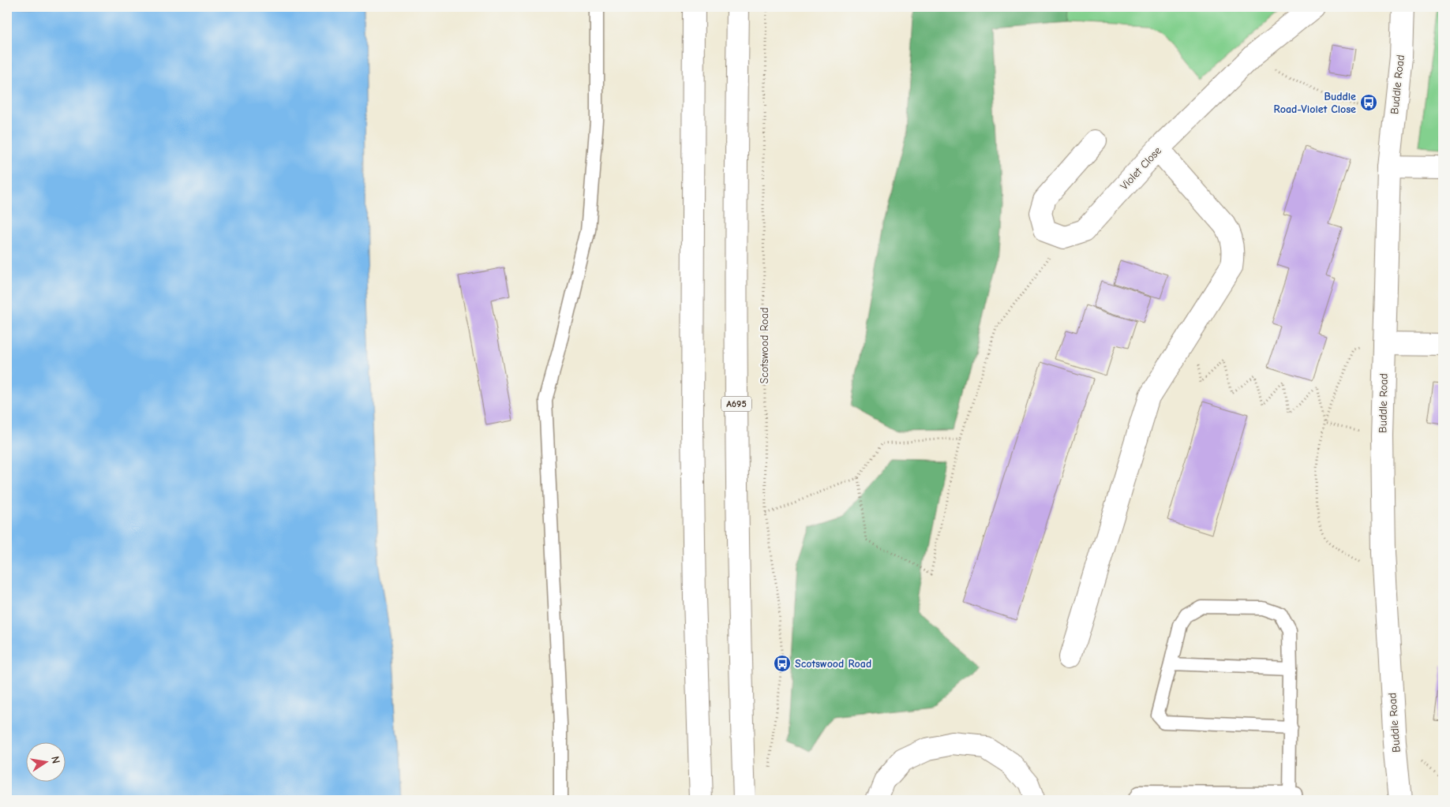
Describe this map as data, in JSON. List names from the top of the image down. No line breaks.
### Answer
{"streets":{"street":["Buddle Road","Violet Close","A695"],"path":["Scotswood Road"]},"places":{"bus stop":["Buddle Road-Violet Close","Scotswood Road"]},"north":"right"}
